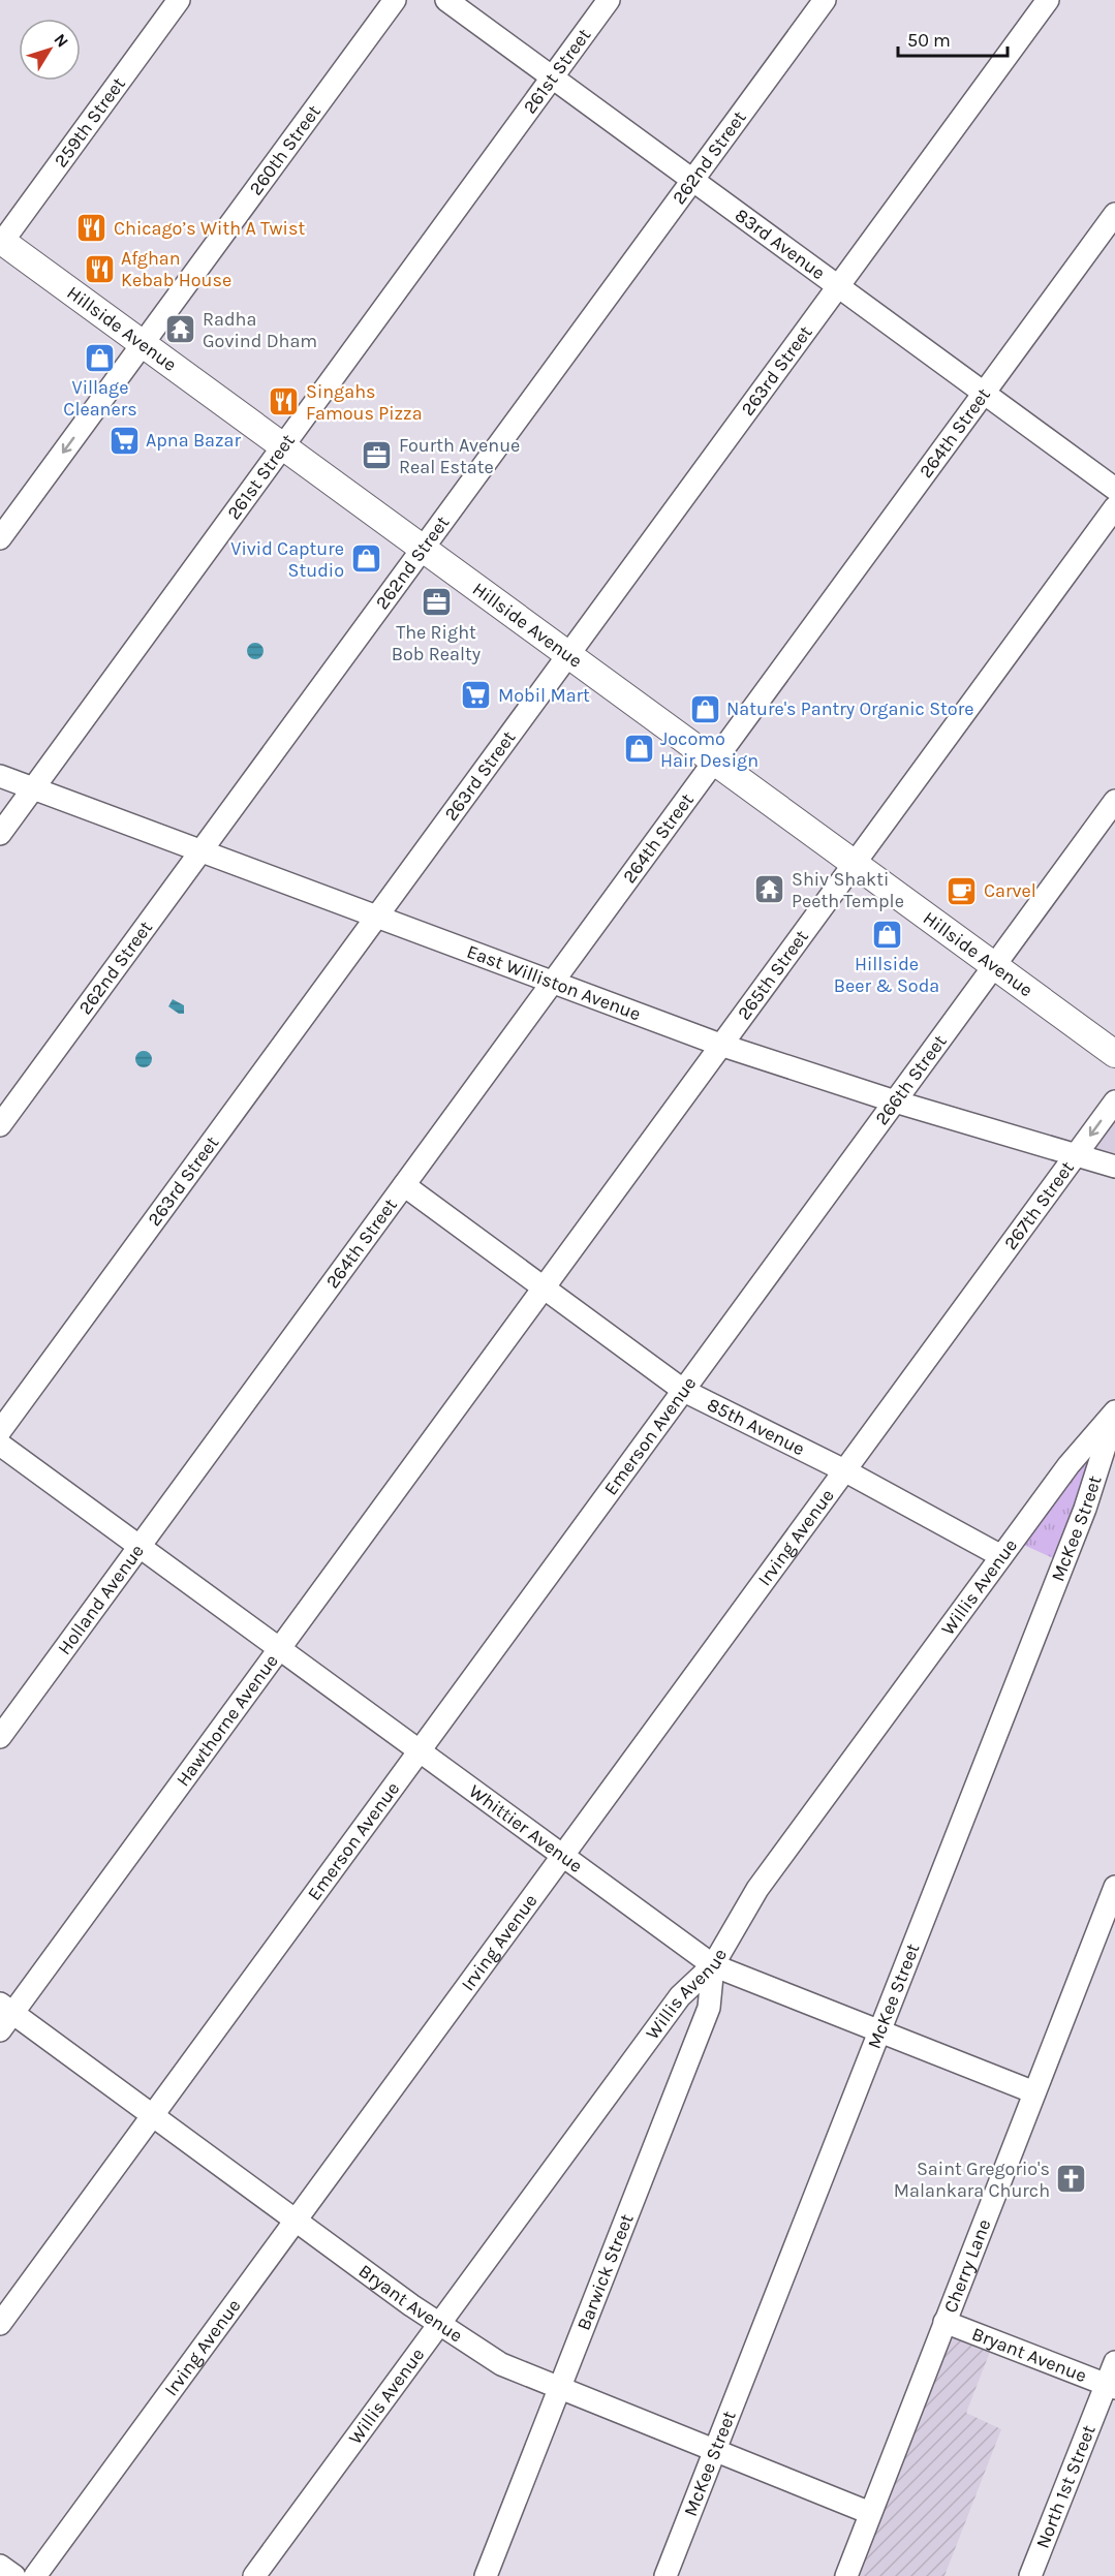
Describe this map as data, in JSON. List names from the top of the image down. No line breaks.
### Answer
{"streets":{"main road":["Hillside Avenue"],"street":["261st Street","259th Street","260th Street","262nd Street","83rd Avenue","263rd Street","264th Street","265th Street","East Williston Avenue","266th Street","267th Street","85th Avenue","Emerson Avenue","McKee Street","Irving Avenue","Willis Avenue","Holland Avenue","Hawthorne Avenue","Whittier Avenue","Cherry Lane","Barwick Street","Bryant Avenue","North 1st Street"]},"crossings":[["261st Street","83rd Avenue"],["261st Street","Hillside Avenue"],["261st Street","East Williston Avenue"],["259th Street","Hillside Avenue"],["260th Street","Hillside Avenue"],["262nd Street","83rd Avenue"],["262nd Street","Hillside Avenue"],["262nd Street","East Williston Avenue"],["83rd Avenue","263rd Street"],["83rd Avenue","264th Street"],["Hillside Avenue","263rd Street"],["Hillside Avenue","264th Street"],["Hillside Avenue","265th Street"],["Hillside Avenue","266th Street"],["263rd Street","East Williston Avenue"],["264th Street","East Williston Avenue"],["264th Street","85th Avenue"],["264th Street","Holland Avenue"],["265th Street","East Williston Avenue"],["265th Street","85th Avenue"],["265th Street","Hawthorne Avenue"],["East Williston Avenue","266th Street"],["East Williston Avenue","267th Street"],["266th Street","Emerson Avenue"],["267th Street","Irving Avenue"],["85th Avenue","Emerson Avenue"],["85th Avenue","Irving Avenue"],["85th Avenue","Willis Avenue"],["Emerson Avenue","Whittier Avenue"],["Emerson Avenue","Bryant Avenue"],["McKee Street","Willis Avenue"],["McKee Street","Whittier Avenue"],["McKee Street","Bryant Avenue"],["Irving Avenue","Whittier Avenue"],["Irving Avenue","Bryant Avenue"],["Willis Avenue","Whittier Avenue"],["Willis Avenue","Barwick Street"],["Willis Avenue","Bryant Avenue"],["Holland Avenue","Whittier Avenue"],["Hawthorne Avenue","Whittier Avenue"],["Hawthorne Avenue","Bryant Avenue"],["Whittier Avenue","Cherry Lane"],["Whittier Avenue","Barwick Street"],["Cherry Lane","Bryant Avenue"],["Barwick Street","Bryant Avenue"],["Bryant Avenue","North 1st Street"]],"one_way":["260th Street"],"places":{"restaurant":["Chicago’s With A Twist","Afghan Kebab House","Singahs Famous Pizza"],"temple":["Radha Govind Dham","Shiv Shakti Peeth Temple"],"shop":["Village Cleaners","Vivid Capture Studio","Nature's Pantry Organic Store","Jocomo Hair Design","Hillside Beer & Soda"],"supermarket":["Apna Bazar","Mobil Mart"],"office":["Fourth Avenue Real Estate","The Right Bob Realty"],"cafe":["Carvel"],"church":["Saint Gregorio's Malankara Church"]},"scale_bar":"50 m","north":"top right"}
